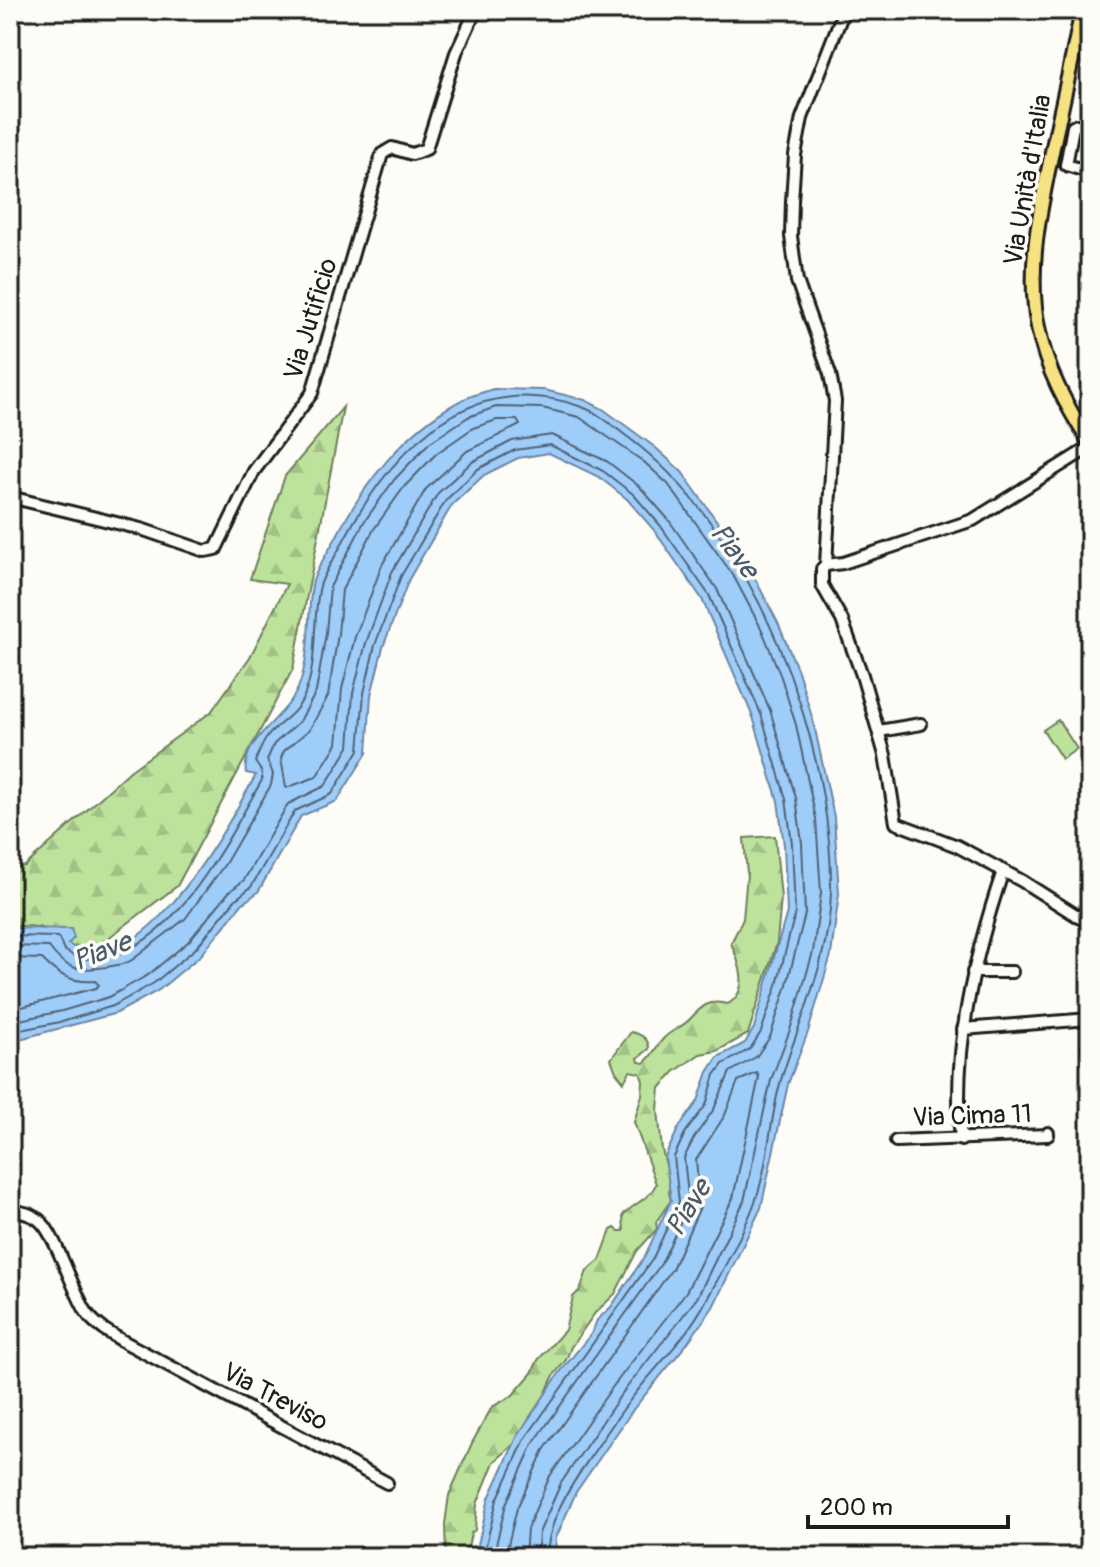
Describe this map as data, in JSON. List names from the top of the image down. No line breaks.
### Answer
{"streets":{"main road":["Via Unità d'Italia"],"street":["Via Jutificio","Via Cima 11","Via Treviso"]},"water":["Piave"],"scale_bar":"200 m"}
